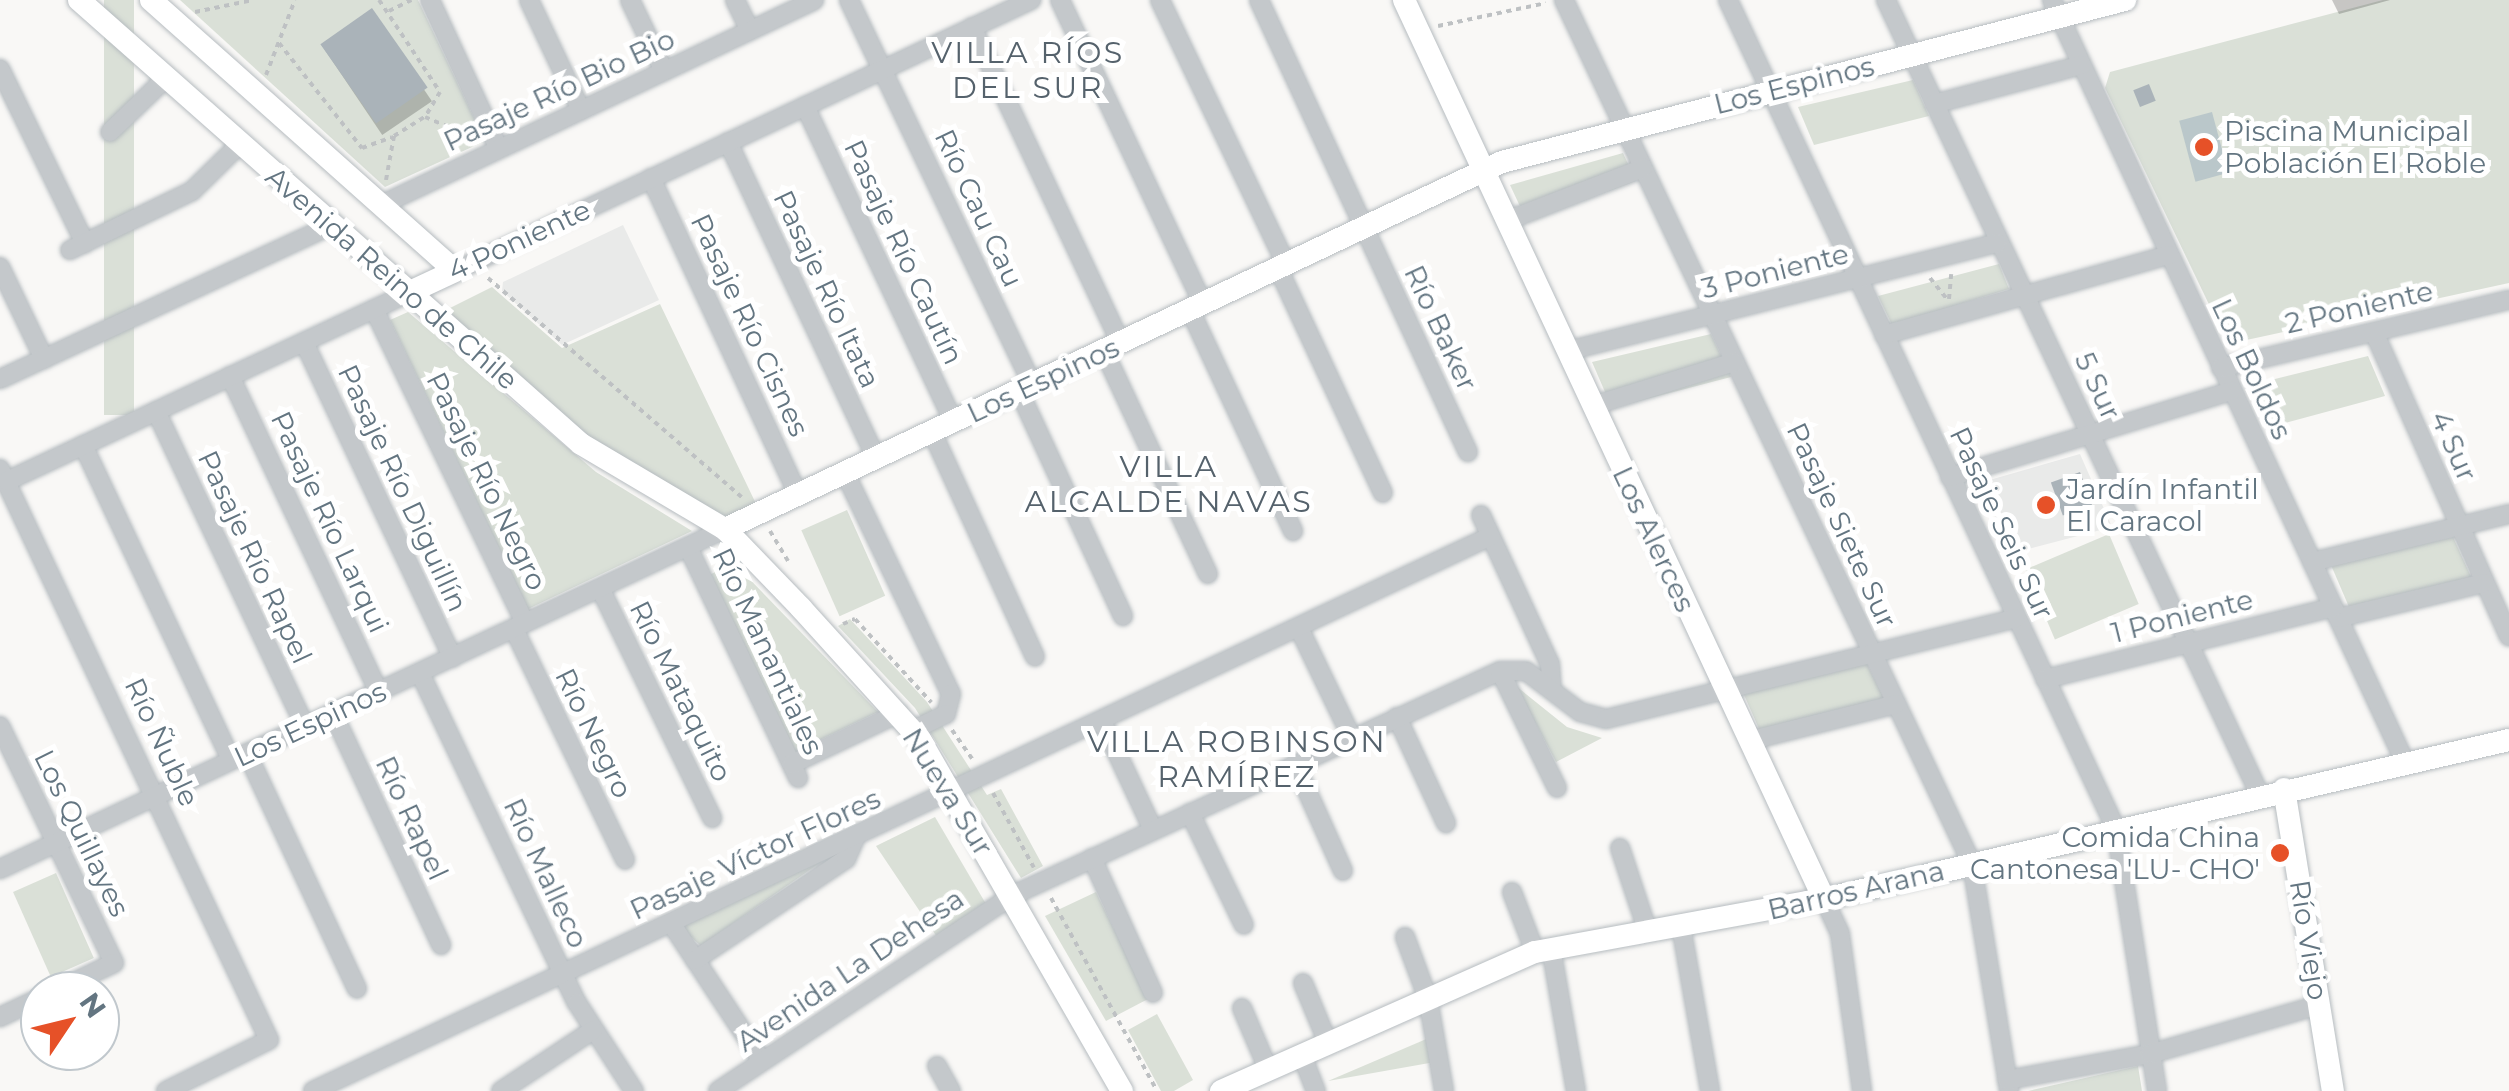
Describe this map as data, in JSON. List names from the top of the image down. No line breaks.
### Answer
{"streets":{"street":["Los Espinos","Pasaje Río Bio Bio","Río Cau Cau","4 Poniente","Pasaje Río Cautín","3 Poniente","Avenida Reino de Chile","Pasaje Río Itata","2 Poniente","Pasaje Río Cisnes","Río Baker","Los Boldos","5 Sur","4 Sur","Pasaje Río Negro","Pasaje Río Diguillín","Pasaje Río Larqui","Pasaje Seis Sur","Pasaje Siete Sur","Los Alerces","Pasaje Río Rapel","1 Poniente","Río Manantiales","Río Mataquito","Río Negro","Río Ñuble","Nueva Sur","Río Rapel","Los Quillayes","Pasaje Víctor Flores","Río Malleco","Barros Arana","Río Viejo","Avenida La Dehesa"]},"crossings":[["Los Espinos","Río Cau Cau"],["Los Espinos","Pasaje Río Cautín"],["Los Espinos","Avenida Reino de Chile"],["Los Espinos","Pasaje Río Itata"],["Los Espinos","Pasaje Río Cisnes"],["Los Espinos","Río Baker"],["Los Espinos","Los Boldos"],["Los Espinos","5 Sur"],["Los Espinos","Pasaje Río Negro"],["Los Espinos","Pasaje Río Diguillín"],["Los Espinos","Pasaje Río Larqui"],["Los Espinos","Pasaje Seis Sur"],["Los Espinos","Pasaje Siete Sur"],["Los Espinos","Los Alerces"],["Los Espinos","Pasaje Río Rapel"],["Los Espinos","Río Manantiales"],["Los Espinos","Río Mataquito"],["Los Espinos","Río Negro"],["Los Espinos","Río Ñuble"],["Los Espinos","Nueva Sur"],["Los Espinos","Río Rapel"],["Los Espinos","Los Quillayes"],["Los Espinos","Río Malleco"],["Pasaje Río Bio Bio","Avenida Reino de Chile"],["Río Cau Cau","4 Poniente"],["4 Poniente","Pasaje Río Cautín"],["4 Poniente","Avenida Reino de Chile"],["4 Poniente","Pasaje Río Itata"],["4 Poniente","Pasaje Río Cisnes"],["4 Poniente","Pasaje Río Negro"],["4 Poniente","Pasaje Río Diguillín"],["4 Poniente","Pasaje Río Larqui"],["4 Poniente","Pasaje Río Rapel"],["4 Poniente","Río Ñuble"],["3 Poniente","5 Sur"],["3 Poniente","Pasaje Seis Sur"],["3 Poniente","Pasaje Siete Sur"],["3 Poniente","Los Alerces"],["Avenida Reino de Chile","Nueva Sur"],["2 Poniente","Los Boldos"],["2 Poniente","4 Sur"],["Los Boldos","1 Poniente"],["Los Boldos","Barros Arana"],["5 Sur","1 Poniente"],["5 Sur","Barros Arana"],["4 Sur","1 Poniente"],["Pasaje Río Negro","Río Negro"],["Pasaje Seis Sur","1 Poniente"],["Pasaje Seis Sur","Barros Arana"],["Pasaje Siete Sur","Barros Arana"],["Los Alerces","Barros Arana"],["Río Manantiales","Nueva Sur"],["Nueva Sur","Pasaje Víctor Flores"],["Nueva Sur","Avenida La Dehesa"],["Pasaje Víctor Flores","Río Malleco"],["Barros Arana","Río Viejo"]],"districts":["VILLA RÍOS DEL SUR","VILLA ALCALDE NAVAS","VILLA ROBINSON RAMÍREZ"],"places":["Piscina Municipal Población El Roble","Jardín Infantil El Caracol","Comida China Cantonesa 'LU- CHO'"],"north":"top right"}
